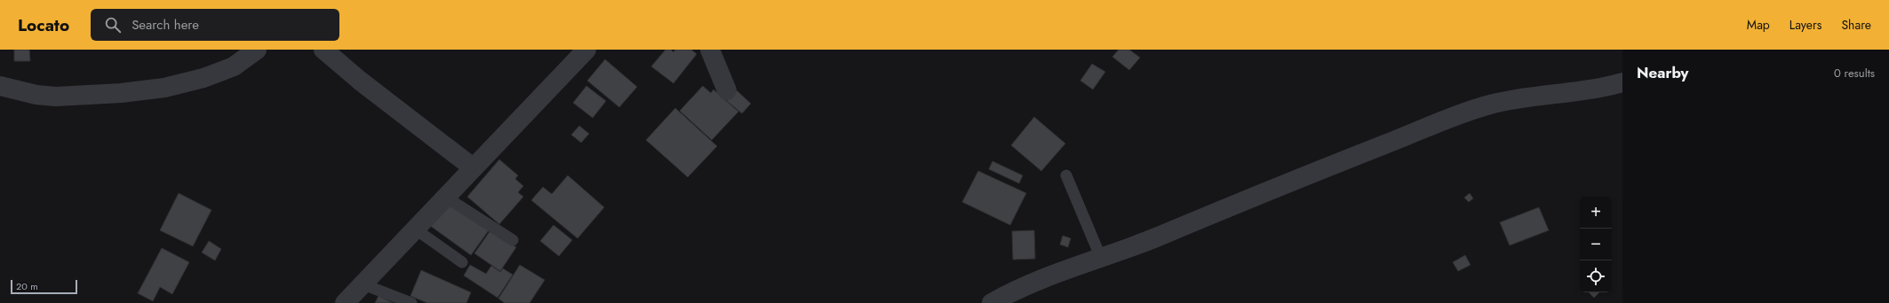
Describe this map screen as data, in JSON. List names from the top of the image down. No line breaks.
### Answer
{"scale_bar":"20 m","page":{"header":"Locato","search":"Search here","nav":["Map","Layers","Share"],"heading":["Nearby","0 results"],"map_buttons":["+","−"],"scale":"20 m"}}
